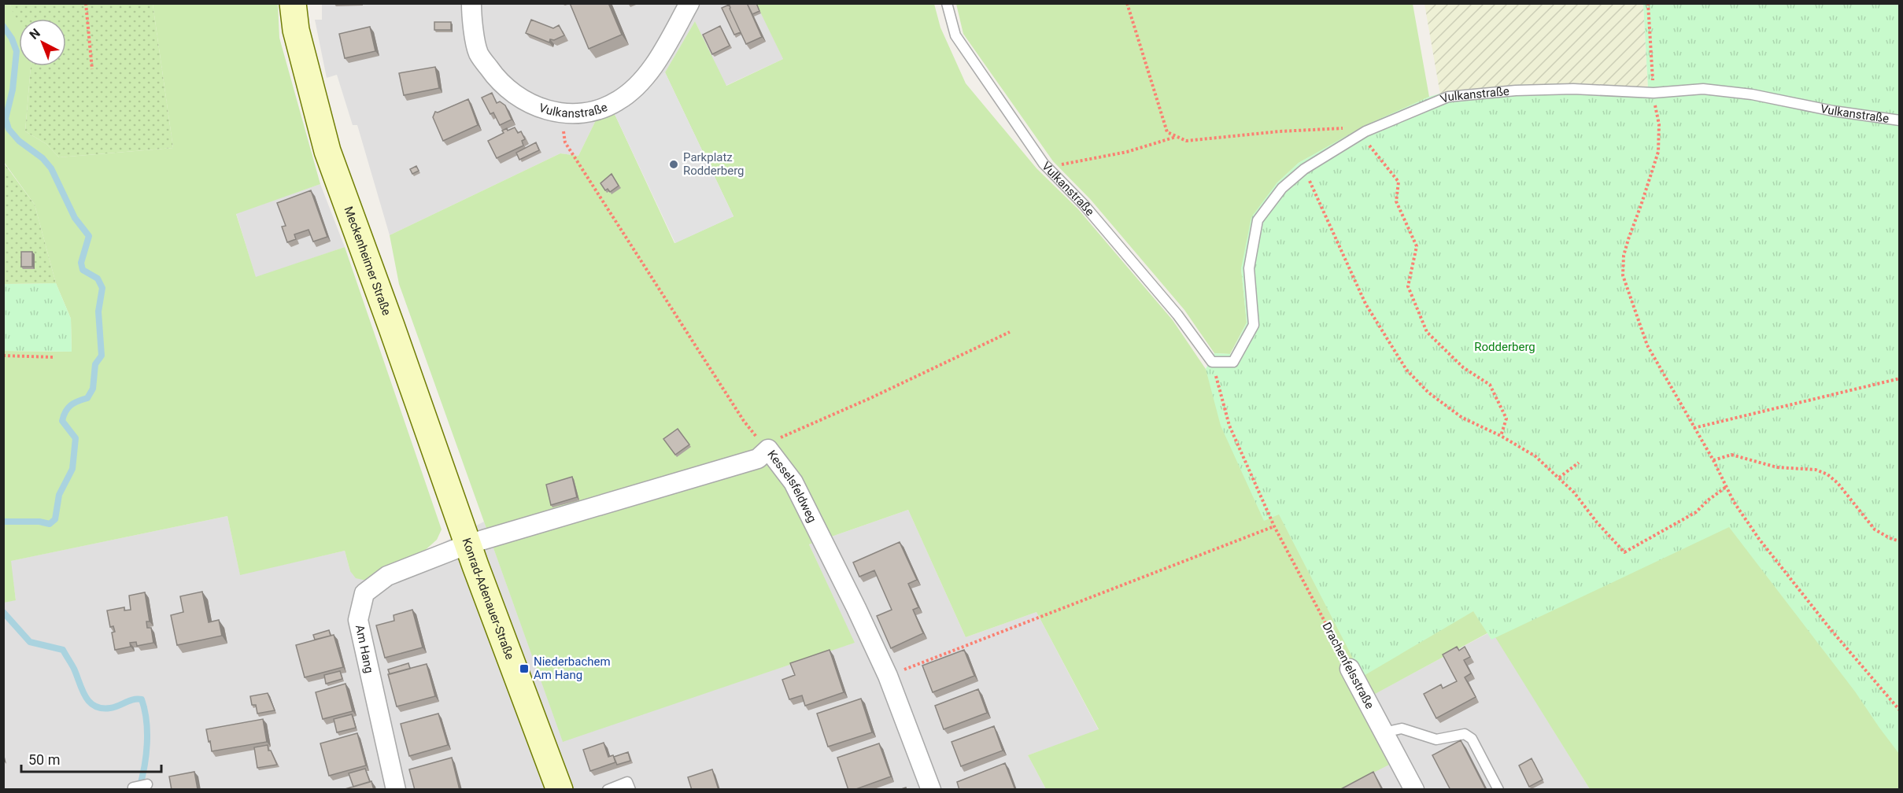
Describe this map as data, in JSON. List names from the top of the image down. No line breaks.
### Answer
{"streets":{"main road":["Meckenheimer Straße","Konrad-Adenauer-Straße"],"street":["Vulkanstraße","Kesselsfeldweg","Am Hang","Drachenfelsstraße"]},"crossings":[["Meckenheimer Straße","Konrad-Adenauer-Straße"],["Kesselsfeldweg","Konrad-Adenauer-Straße"],["Kesselsfeldweg","Am Hang"],["Konrad-Adenauer-Straße","Am Hang"]],"parks":["Rodderberg"],"places":{"other":["Parkplatz Rodderberg"],"transit":["Niederbachem Am Hang"]},"scale_bar":"50 m","north":"top left"}
